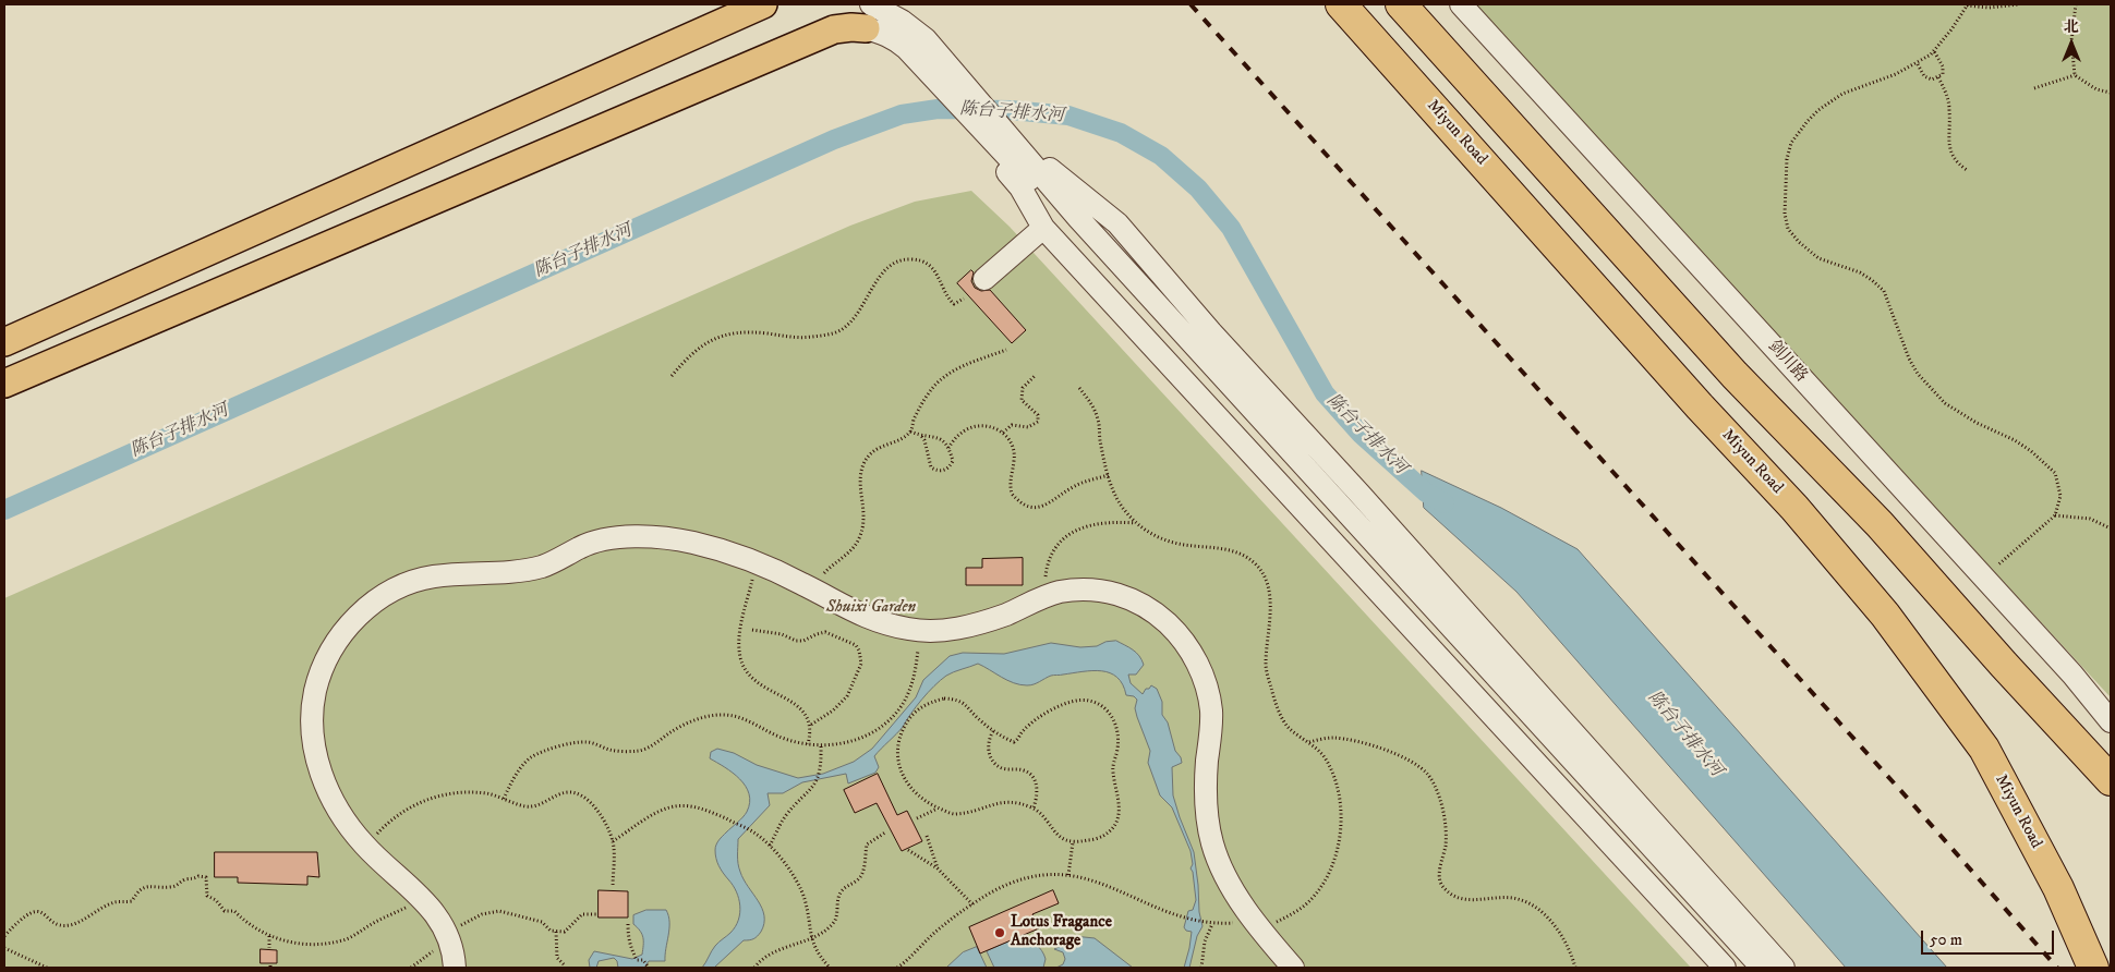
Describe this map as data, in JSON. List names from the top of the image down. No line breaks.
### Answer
{"streets":{"highway":["Miyun Road"],"street":["剑川路"]},"water":["陈台子排水河"],"parks":["Shuixi Garden"],"places":["Lotus Fragance Anchorage"],"scale_bar":"50 m","north":"top"}
